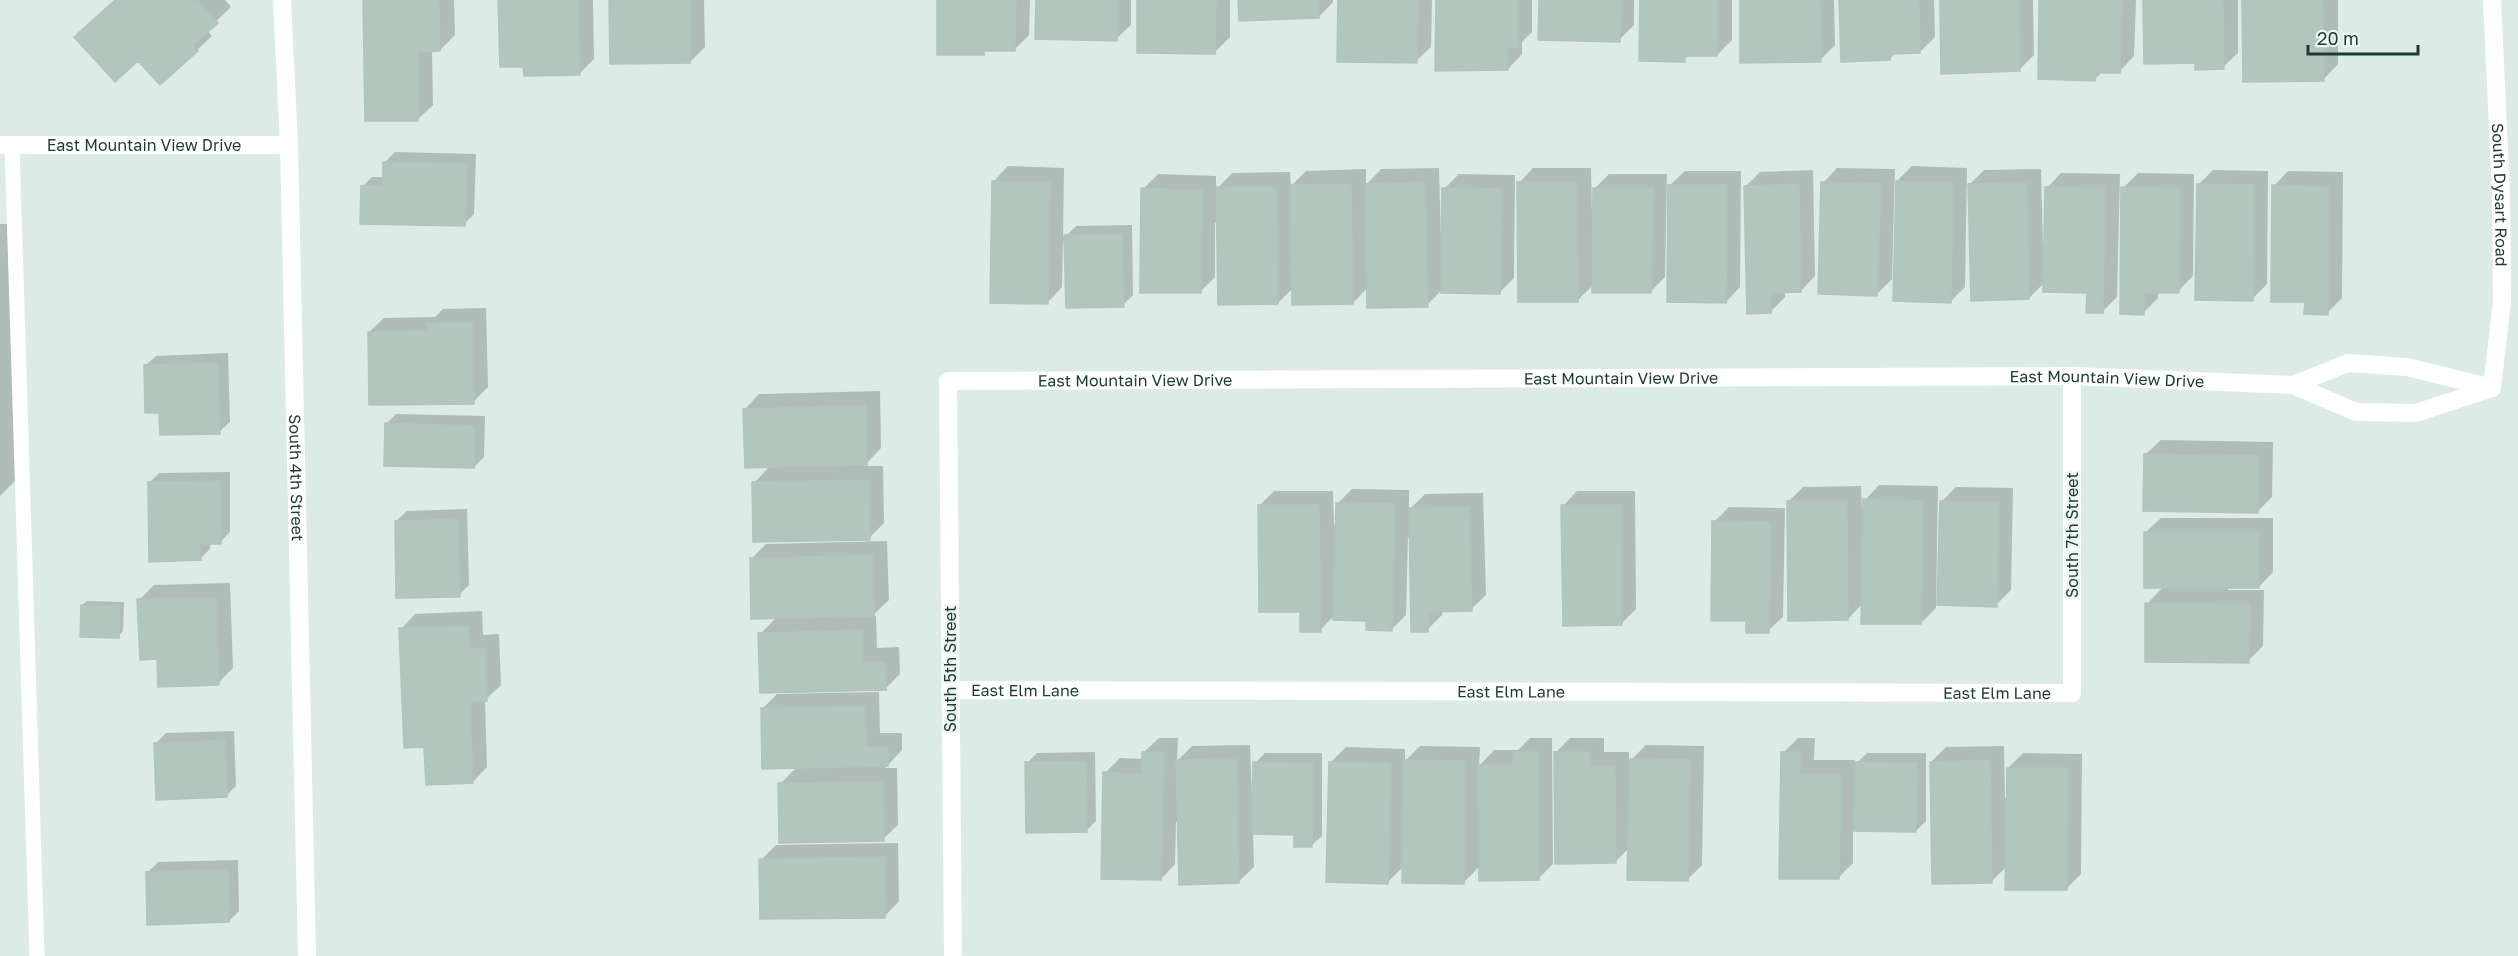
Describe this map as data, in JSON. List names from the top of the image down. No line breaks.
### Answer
{"streets":{"street":["East Mountain View Drive","South Dysart Road","South 4th Street","South 7th Street","South 5th Street","East Elm Lane"]},"crossings":[["East Mountain View Drive","South 4th Street"],["East Mountain View Drive","South 7th Street"],["East Mountain View Drive","South 5th Street"],["South 7th Street","East Elm Lane"],["South 5th Street","East Elm Lane"]],"scale_bar":"20 m"}
